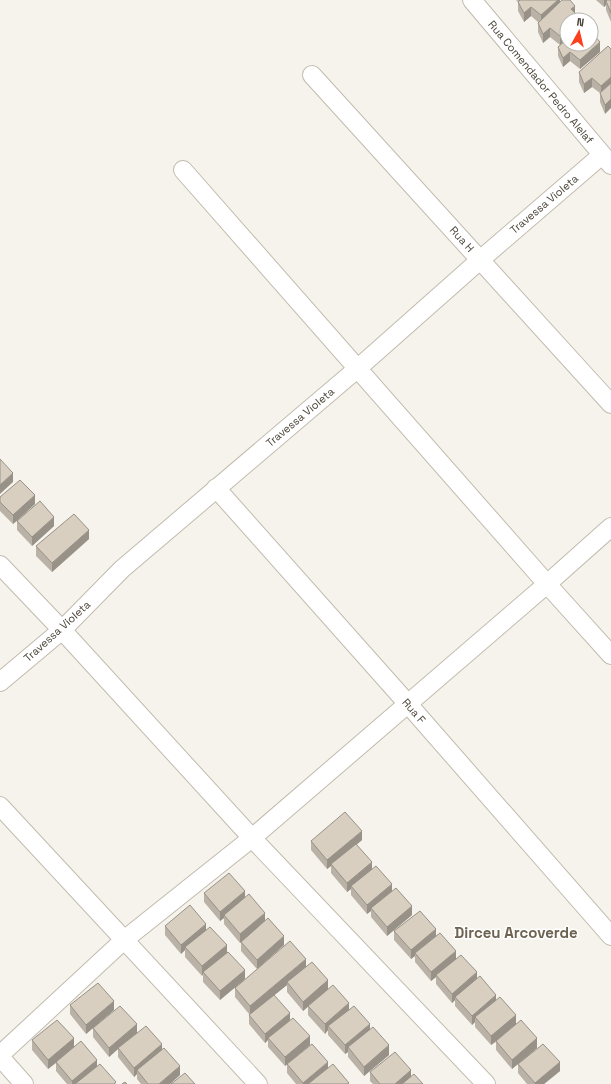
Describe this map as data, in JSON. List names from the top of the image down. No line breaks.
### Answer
{"streets":{"street":["Rua Comendador Pedro Alelaf","Travessa Violeta","Rua H","Rua F"]},"crossings":[["Rua Comendador Pedro Alelaf","Travessa Violeta"],["Travessa Violeta","Rua H"],["Travessa Violeta","Rua F"]],"districts":["Dirceu Arcoverde"],"north":"top"}
